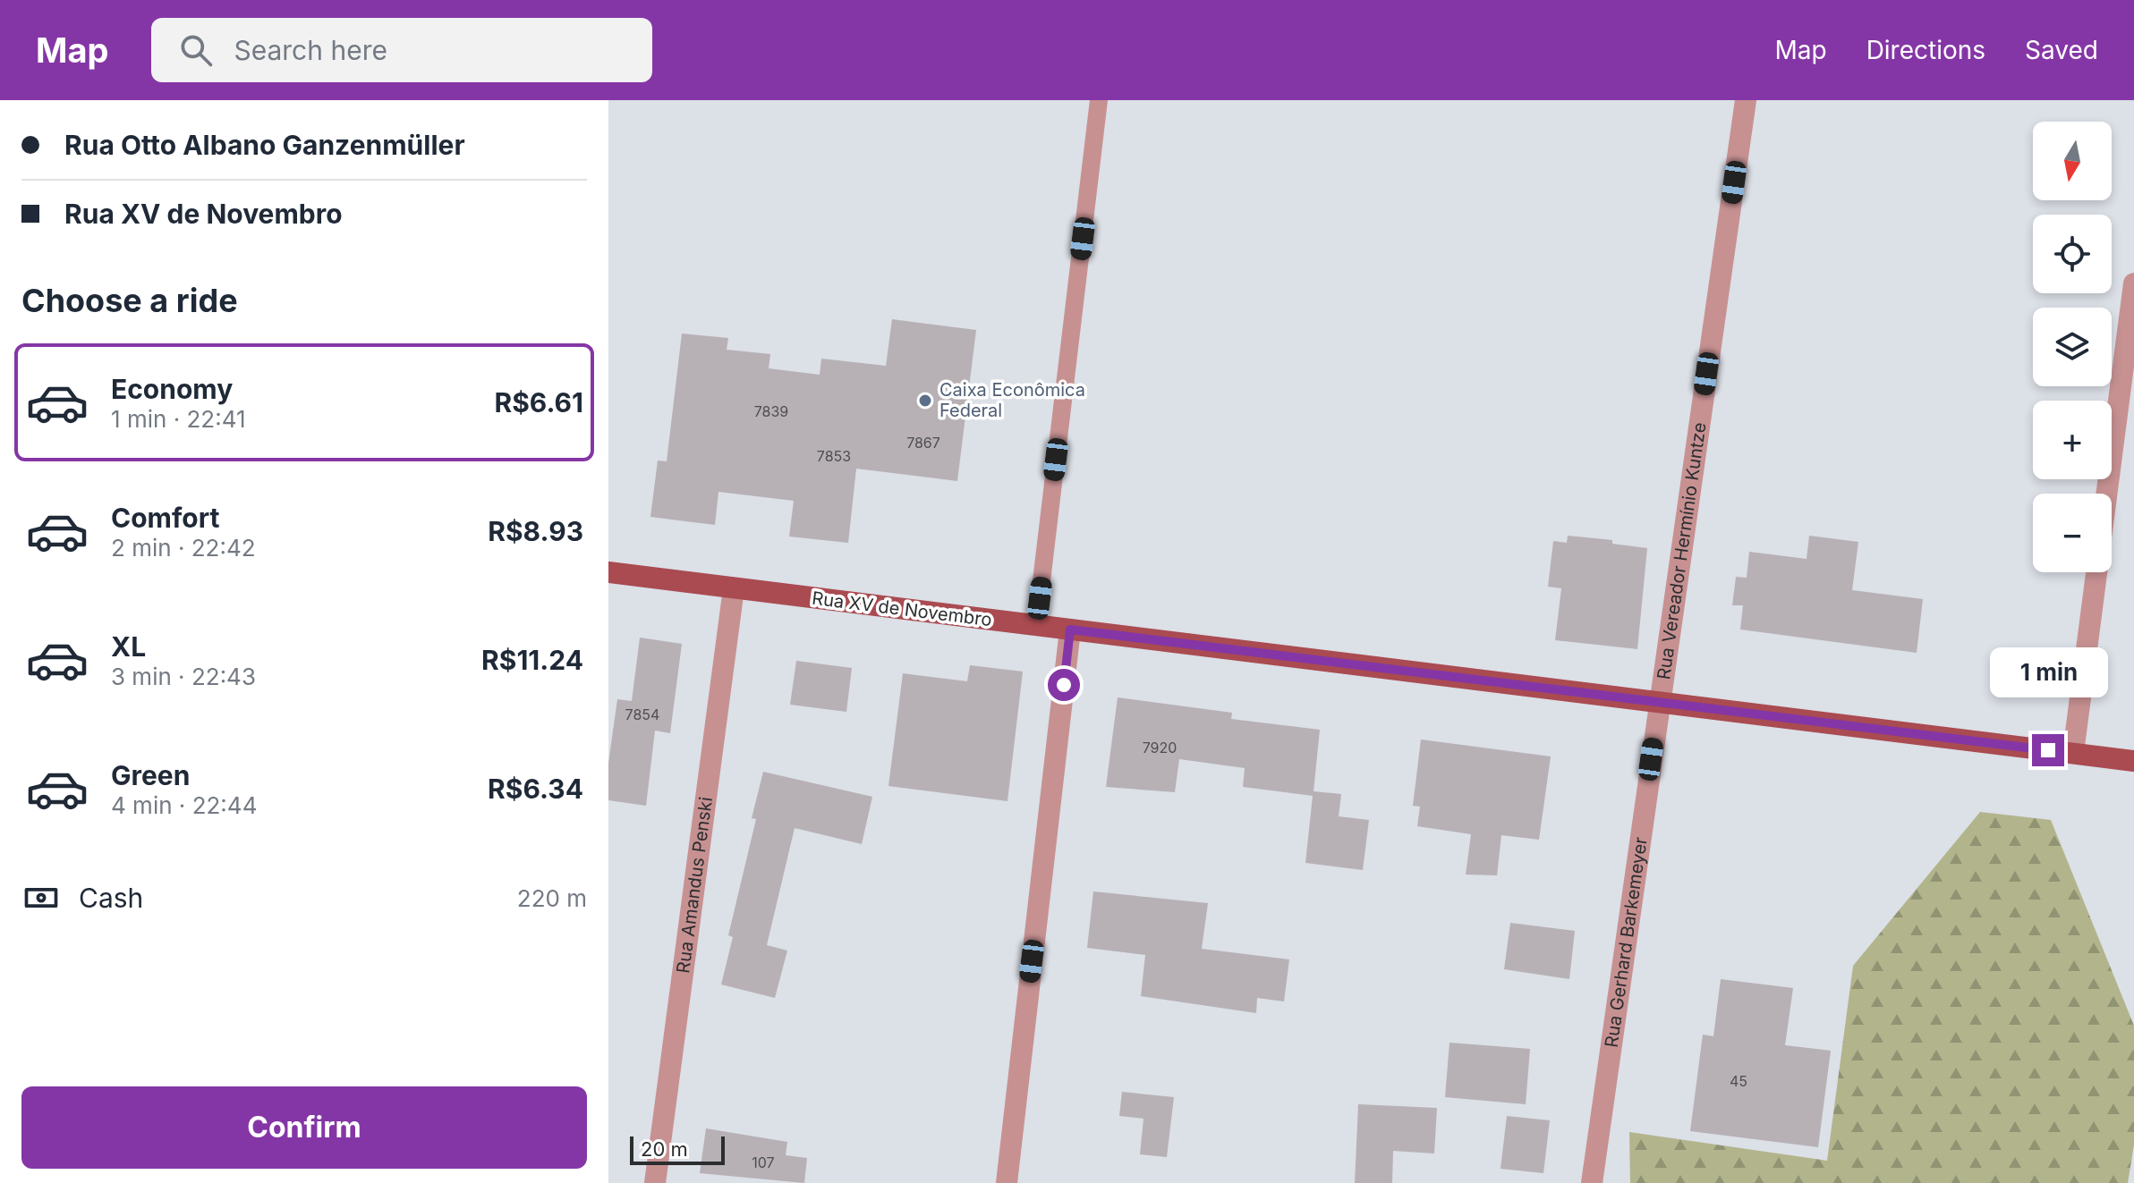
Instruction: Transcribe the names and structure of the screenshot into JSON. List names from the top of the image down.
{
  "streets": {
    "main road": ["Rua XV de Novembro"],
    "street": ["Rua Vereador Hermínio Kuntze", "Rua Amandus Penski", "Rua Gerhard Barkemeyer"]
  },
  "crossings": [
    ["Rua Vereador Hermínio Kuntze", "Rua XV de Novembro"],
    ["Rua Vereador Hermínio Kuntze", "Rua Gerhard Barkemeyer"],
    ["Rua XV de Novembro", "Rua Amandus Penski"],
    ["Rua XV de Novembro", "Rua Gerhard Barkemeyer"]
  ],
  "places": ["Caixa Econômica Federal"],
  "house_numbers": [
    "7839",
    "7867",
    "7853",
    "7854",
    "7920",
    "45",
    "107"
  ],
  "scale_bar": "20 m",
  "north": "bottom",
  "page": {
    "header": "Map",
    "search": "Search here",
    "nav": ["Map", "Directions", "Saved"],
    "banner": ["Rua Otto Albano Ganzenmüller", "Rua XV de Novembro"],
    "map_buttons": ["+", "−"],
    "heading": "Choose a ride",
    "list": [
      {
        "name": "Economy",
        "note": "1 min · 22:41",
        "value": "R$6.61"
      },
      {
        "name": "Comfort",
        "note": "2 min · 22:42",
        "value": "R$8.93"
      },
      {
        "name": "XL",
        "note": "3 min · 22:43",
        "value": "R$11.24"
      },
      {
        "name": "Green",
        "note": "4 min · 22:44",
        "value": "R$6.34"
      }
    ],
    "bubble": "1 min",
    "pay": ["Cash", "220 m"],
    "buttons": "Confirm",
    "scale": "20 m"
  }
}
